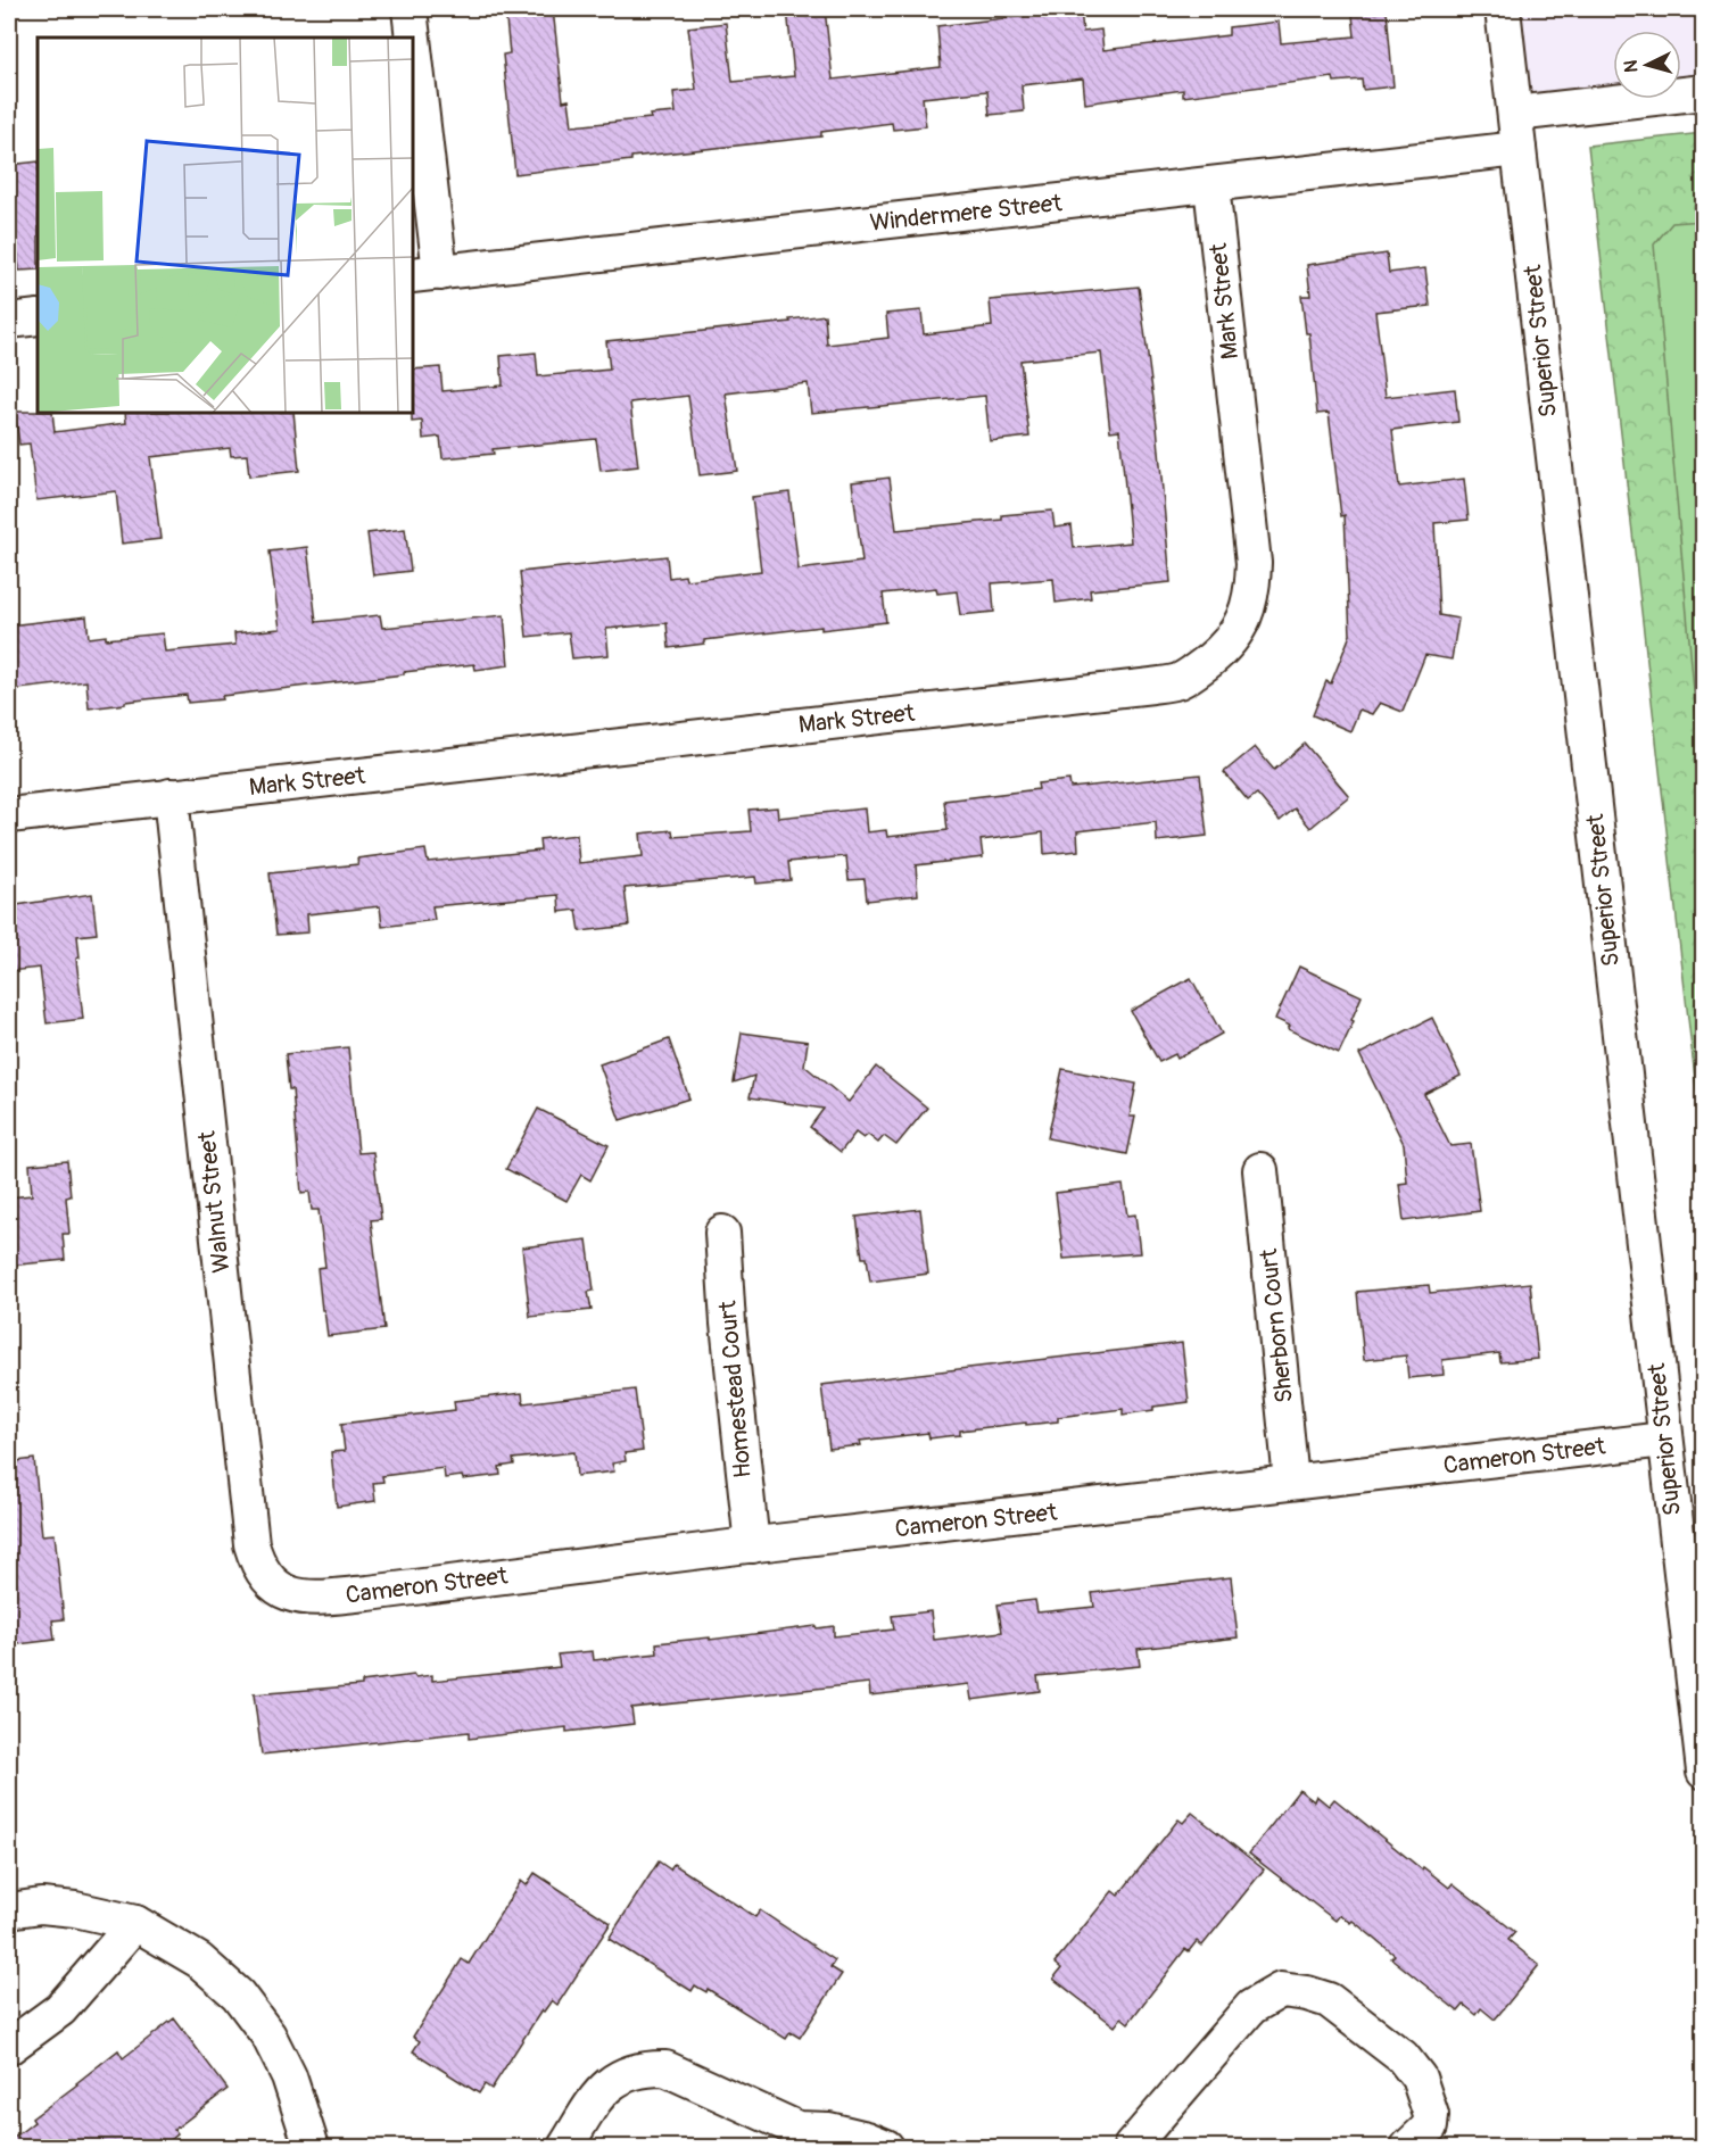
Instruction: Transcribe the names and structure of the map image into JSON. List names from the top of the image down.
{
  "streets": {
    "street": [
      "Windermere Street",
      "Mark Street",
      "Superior Street",
      "Walnut Street",
      "Sherborn Court",
      "Homestead Court",
      "Cameron Street"
    ]
  },
  "crossings": [
    ["Windermere Street", "Mark Street"],
    ["Windermere Street", "Superior Street"],
    ["Mark Street", "Walnut Street"],
    ["Superior Street", "Cameron Street"],
    ["Walnut Street", "Cameron Street"],
    ["Sherborn Court", "Cameron Street"],
    ["Homestead Court", "Cameron Street"]
  ],
  "north": "left"
}
